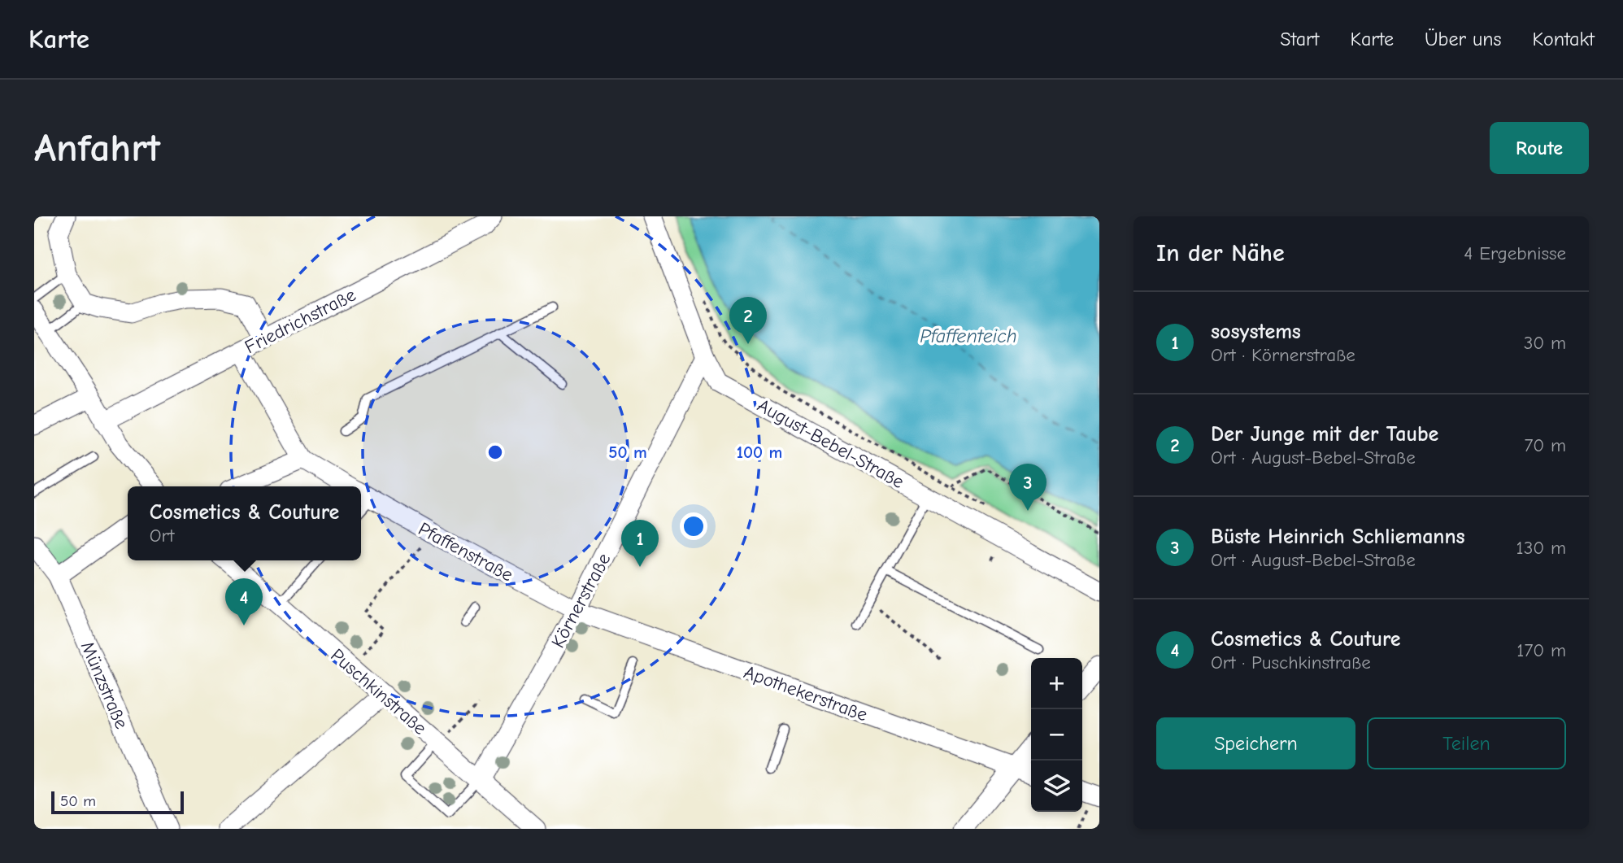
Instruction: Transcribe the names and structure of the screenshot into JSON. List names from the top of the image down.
{
  "streets": {
    "street": [
      "Friedrichstraße",
      "August-Bebel-Straße",
      "Pfaffenstraße",
      "Körnerstraße",
      "Münzstraße",
      "Puschkinstraße",
      "Apothekerstraße"
    ]
  },
  "crossings": [
    ["August-Bebel-Straße", "Körnerstraße"],
    ["Pfaffenstraße", "Körnerstraße"],
    ["Pfaffenstraße", "Apothekerstraße"],
    ["Körnerstraße", "Puschkinstraße"],
    ["Körnerstraße", "Apothekerstraße"]
  ],
  "water": ["Pfaffenteich"],
  "scale_bar": "50 m",
  "page": {
    "header": "Karte",
    "nav": [
      "Start",
      "Karte",
      "Über uns",
      "Kontakt"
    ],
    "buttons": [
      "Route",
      ["Speichern", "Teilen"]
    ],
    "title": "Anfahrt",
    "heading": ["In der Nähe", "4 Ergebnisse"],
    "list": [
      {
        "mark": "1",
        "name": "sosystems",
        "note": "Ort · Körnerstraße",
        "value": "30 m"
      },
      {
        "mark": "2",
        "name": "Der Junge mit der Taube",
        "note": "Ort · August-Bebel-Straße",
        "value": "70 m"
      },
      {
        "mark": "3",
        "name": "Büste Heinrich Schliemanns",
        "note": "Ort · August-Bebel-Straße",
        "value": "130 m"
      },
      {
        "mark": "4",
        "name": "Cosmetics & Couture",
        "note": "Ort · Puschkinstraße",
        "value": "170 m"
      }
    ],
    "pins": [
      "2",
      "3",
      "1",
      "4"
    ],
    "popup": ["Cosmetics & Couture", "Ort"],
    "map_buttons": ["+", "−"],
    "scale": "50 m"
  },
  "rings": ["50 m", "100 m"]
}
